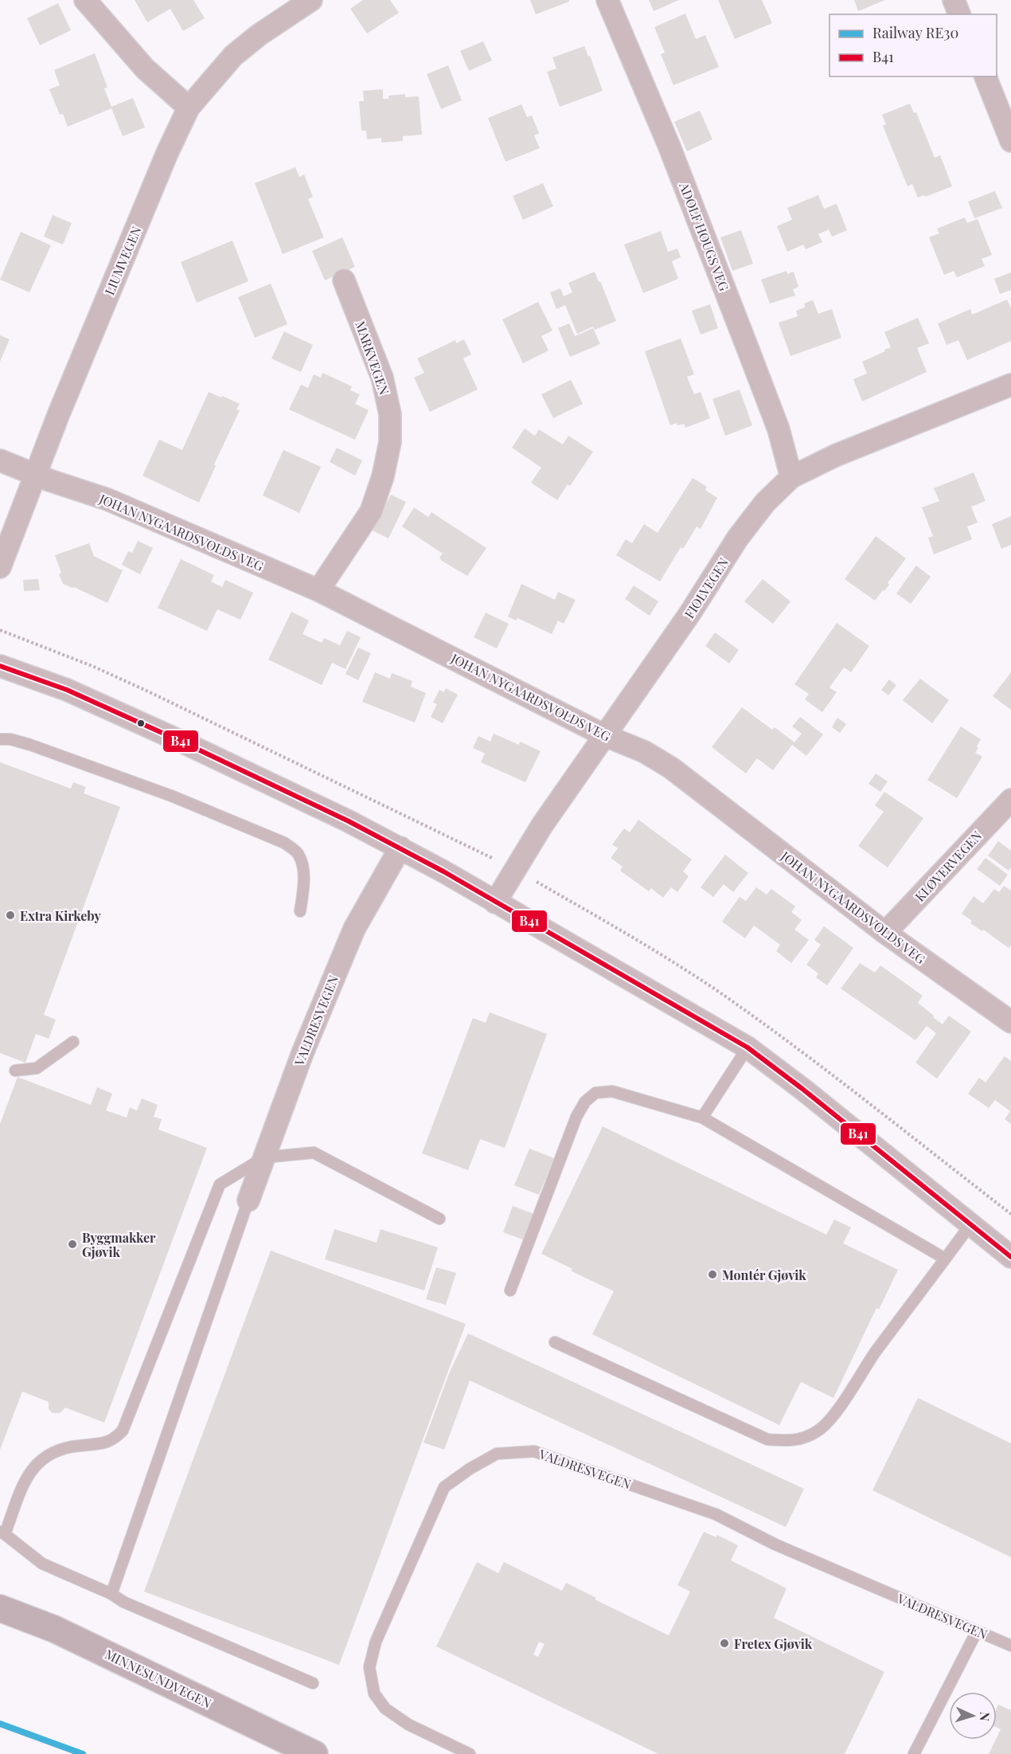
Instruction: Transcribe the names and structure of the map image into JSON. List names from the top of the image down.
{
  "streets": {
    "main road": ["MINNESUNDVEGEN"],
    "street": [
      "ADOLF HOUGS VEG",
      "LIUMVEGEN",
      "MARKVEGEN",
      "JOHAN NYGAARDSVOLDS VEG",
      "FIOLVEGEN",
      "KLØVERVEGEN",
      "VALDRESVEGEN"
    ]
  },
  "crossings": [
    ["ADOLF HOUGS VEG", "FIOLVEGEN"],
    ["LIUMVEGEN", "JOHAN NYGAARDSVOLDS VEG"],
    ["MARKVEGEN", "JOHAN NYGAARDSVOLDS VEG"],
    ["JOHAN NYGAARDSVOLDS VEG", "FIOLVEGEN"],
    ["JOHAN NYGAARDSVOLDS VEG", "KLØVERVEGEN"]
  ],
  "places": [
    "Extra Kirkeby",
    "Byggmakker Gjøvik",
    "Montér Gjøvik",
    "Fretex Gjøvik"
  ],
  "lines": ["transit line B41", "rail line RE30"],
  "legend": ["Railway RE30", "B41"],
  "north": "right"
}
